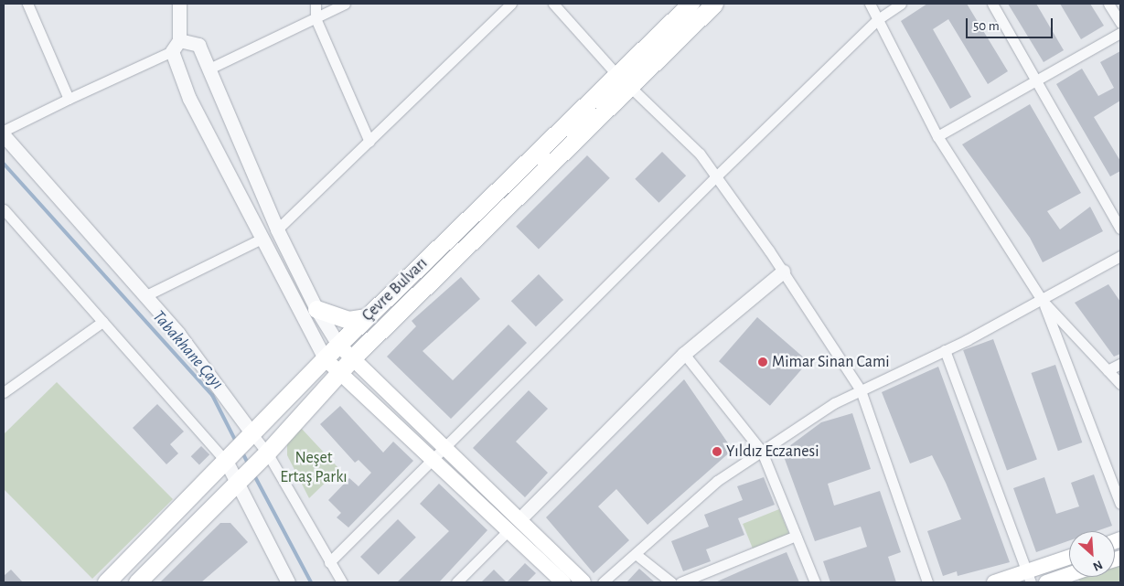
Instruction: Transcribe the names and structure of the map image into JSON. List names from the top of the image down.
{
  "streets": {
    "main road": ["Çevre Bulvarı"]
  },
  "water": ["Tabakhane Çayı"],
  "parks": ["Neşet Ertaş Parkı"],
  "places": ["Mimar Sinan Cami", "Yıldız Eczanesi"],
  "scale_bar": "50 m",
  "north": "bottom right"
}
